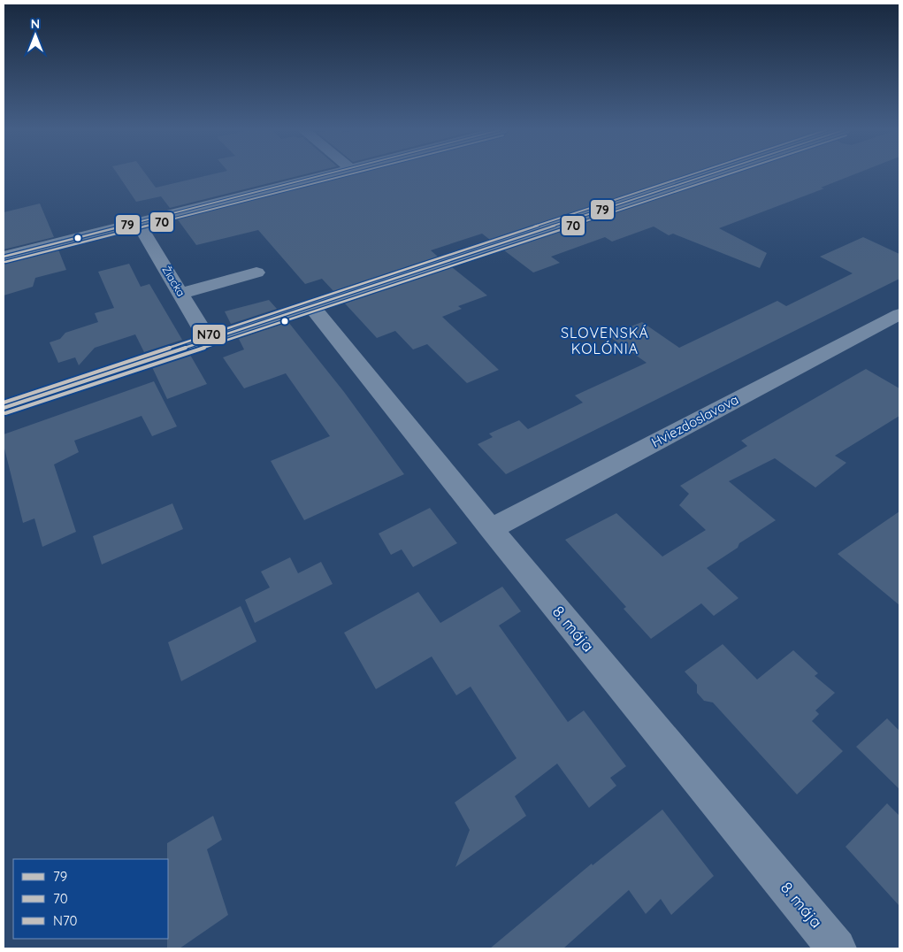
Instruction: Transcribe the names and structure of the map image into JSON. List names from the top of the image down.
{
  "streets": {
    "street": ["Žiacka", "Hviezdoslavova", "8. mája"]
  },
  "crossings": [
    ["Hviezdoslavova", "8. mája"]
  ],
  "districts": ["SLOVENSKÁ KOLÓNIA"],
  "lines": ["transit line 79", "transit line 70", "transit line N70"],
  "legend": ["79", "70", "N70"],
  "north": "top"
}
